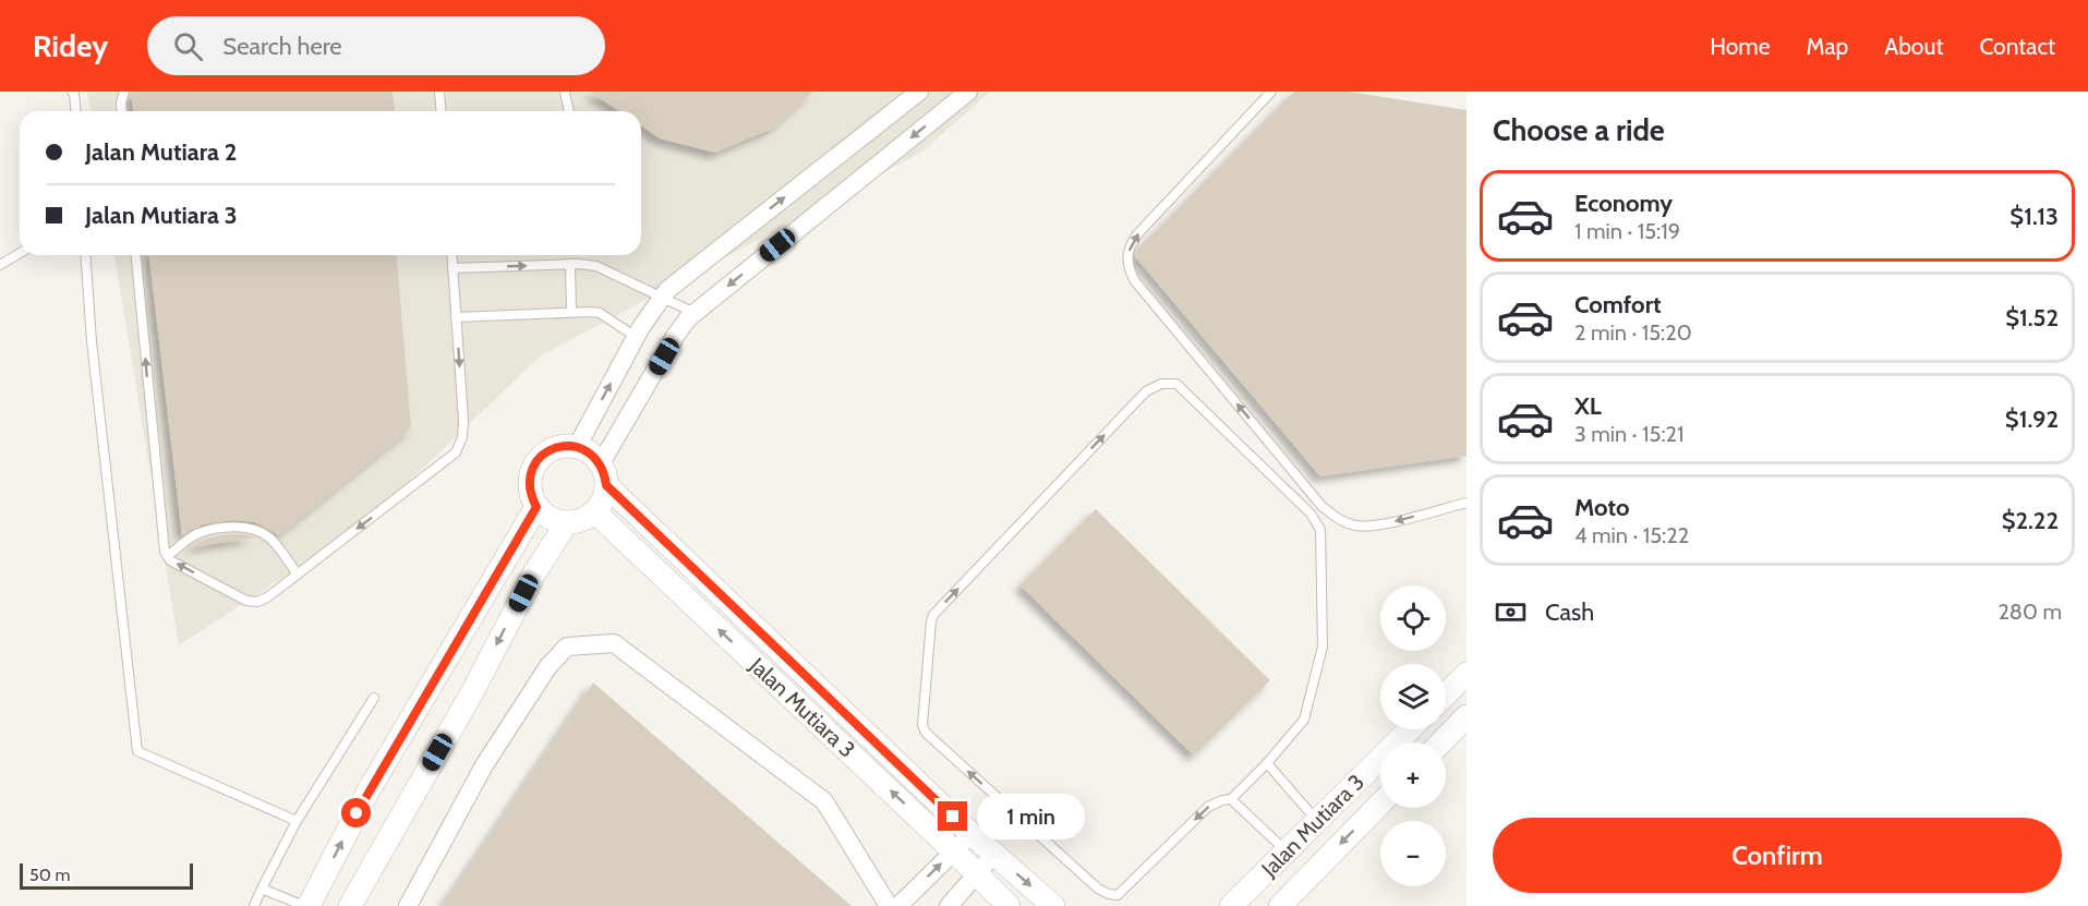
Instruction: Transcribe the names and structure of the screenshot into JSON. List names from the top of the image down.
{
  "streets": {
    "street": ["Jalan Mutiara 3"]
  },
  "scale_bar": "50 m",
  "page": {
    "header": "Ridey",
    "search": "Search here",
    "nav": [
      "Home",
      "Map",
      "About",
      "Contact"
    ],
    "heading": "Choose a ride",
    "banner": ["Jalan Mutiara 2", "Jalan Mutiara 3"],
    "list": [
      {
        "name": "Economy",
        "note": "1 min · 15:19",
        "value": "$1.13"
      },
      {
        "name": "Comfort",
        "note": "2 min · 15:20",
        "value": "$1.52"
      },
      {
        "name": "XL",
        "note": "3 min · 15:21",
        "value": "$1.92"
      },
      {
        "name": "Moto",
        "note": "4 min · 15:22",
        "value": "$2.22"
      }
    ],
    "pay": ["Cash", "280 m"],
    "map_buttons": ["+", "−"],
    "bubble": "1 min",
    "buttons": "Confirm",
    "scale": "50 m"
  }
}
